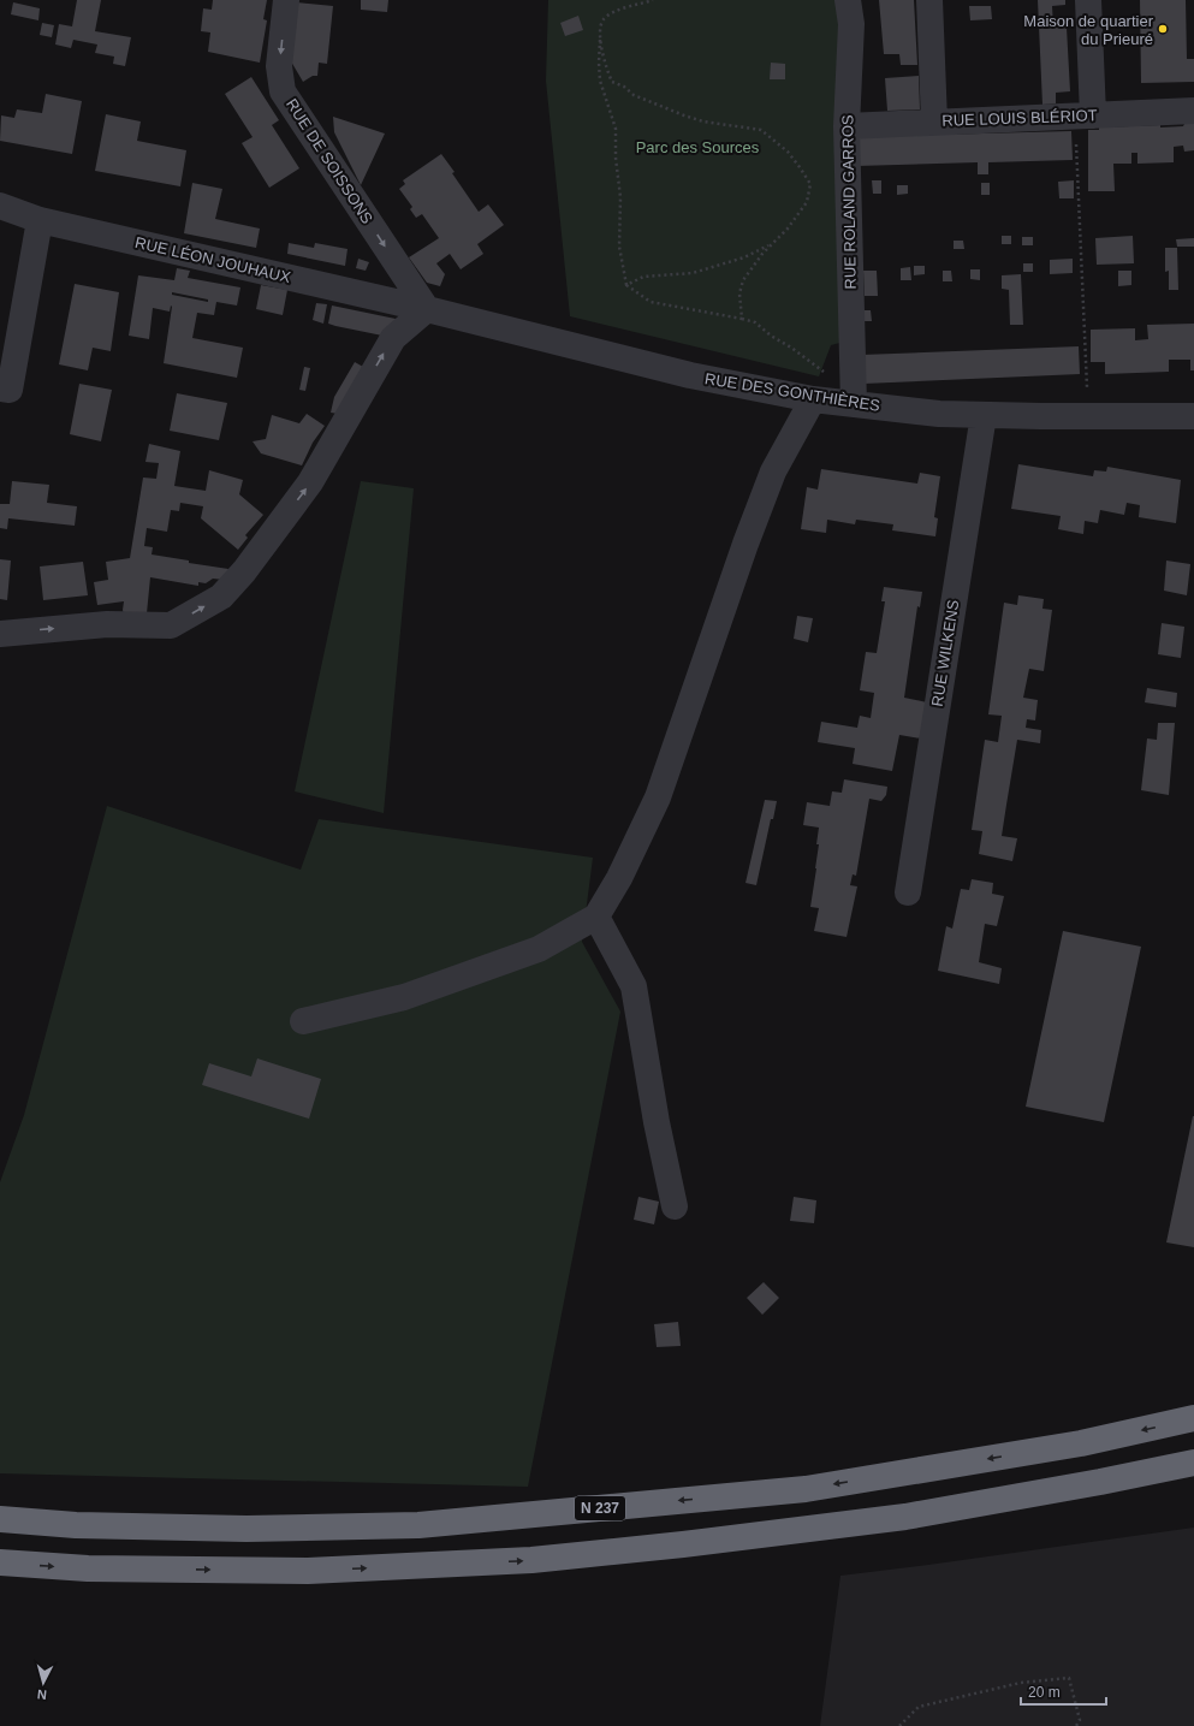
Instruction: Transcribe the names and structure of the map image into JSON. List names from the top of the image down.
{
  "streets": {
    "highway": ["N 237"],
    "street": [
      "RUE LOUIS BLÉRIOT",
      "RUE DE SOISSONS",
      "RUE ROLAND GARROS",
      "RUE LÉON JOUHAUX",
      "RUE DES GONTHIÈRES",
      "RUE WILKENS"
    ]
  },
  "crossings": [
    ["RUE LOUIS BLÉRIOT", "RUE ROLAND GARROS"],
    ["RUE DE SOISSONS", "RUE LÉON JOUHAUX"],
    ["RUE DE SOISSONS", "RUE DES GONTHIÈRES"],
    ["RUE ROLAND GARROS", "RUE DES GONTHIÈRES"],
    ["RUE LÉON JOUHAUX", "RUE DES GONTHIÈRES"],
    ["RUE DES GONTHIÈRES", "RUE WILKENS"]
  ],
  "one_way": ["RUE DE SOISSONS"],
  "parks": ["Parc des Sources"],
  "places": ["Maison de quartier du Prieuré"],
  "scale_bar": "20 m",
  "north": "bottom"
}
